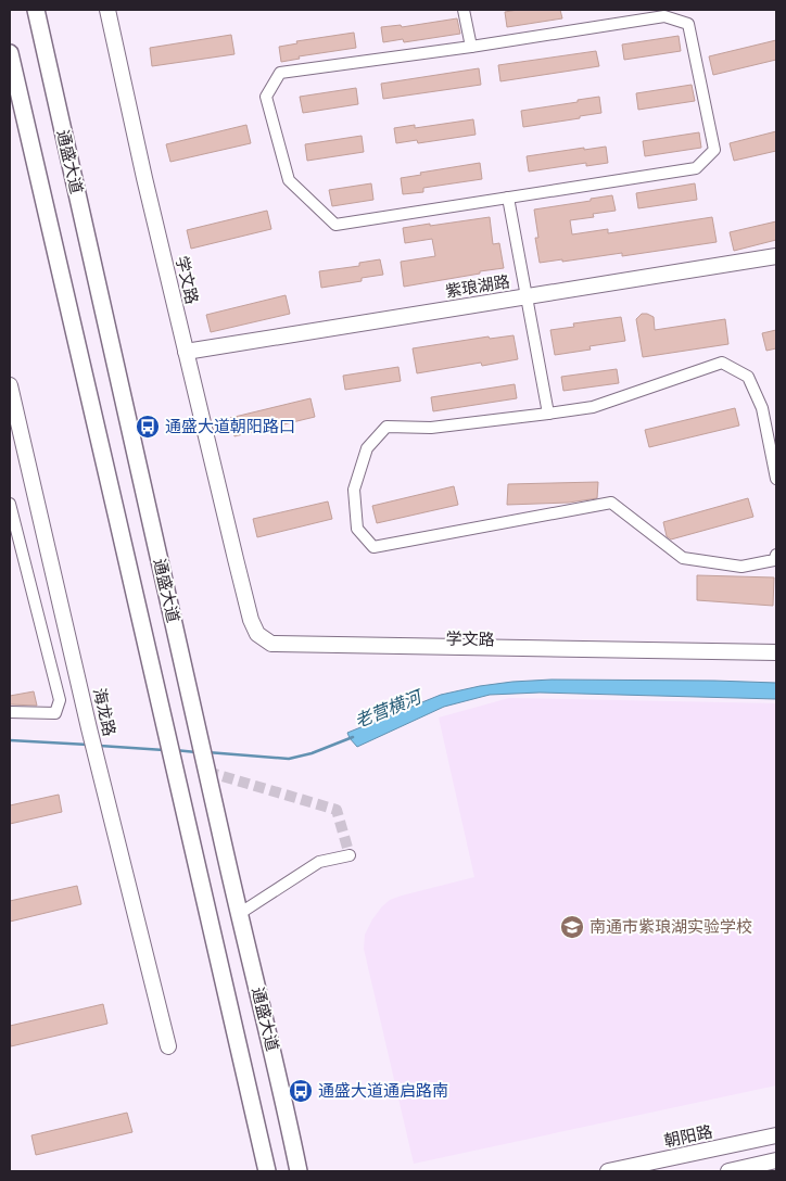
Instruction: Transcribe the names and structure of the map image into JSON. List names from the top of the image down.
{
  "streets": {
    "main road": ["通盛大道"],
    "street": [
      "学文路",
      "紫琅湖路",
      "海龙路",
      "朝阳路"
    ]
  },
  "crossings": [
    ["学文路", "紫琅湖路"]
  ],
  "water": ["老营横河"],
  "places": {
    "bus stop": ["通盛大道朝阳路口", "通盛大道通启路南"],
    "school or university": ["南通市紫琅湖实验学校"]
  }
}
